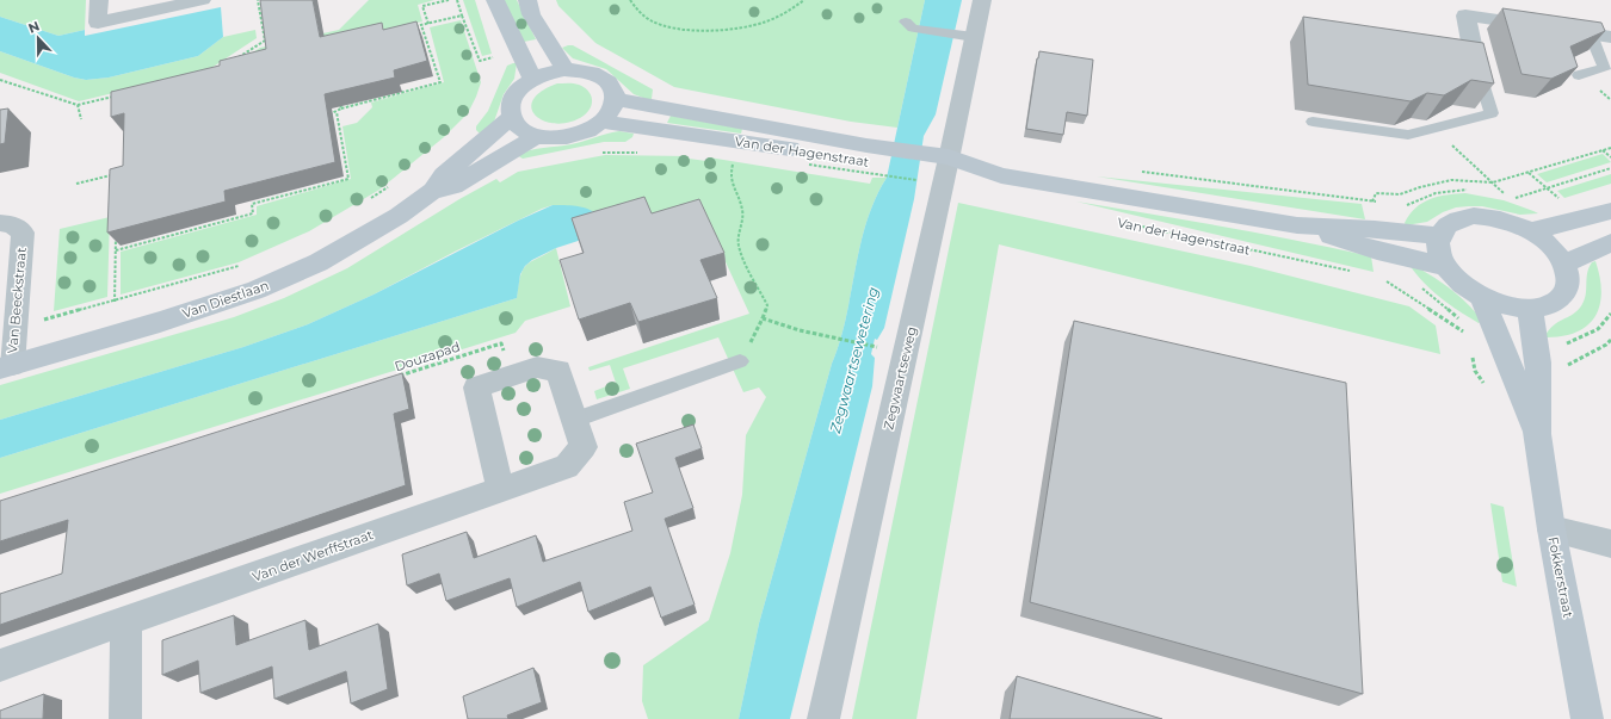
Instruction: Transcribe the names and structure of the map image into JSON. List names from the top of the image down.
{
  "streets": {
    "street": [
      "Van der Hagenstraat",
      "Van Diestlaan",
      "Van Beeckstraat",
      "Zegwaartseweg",
      "Van der Werffstraat",
      "Fokkerstraat"
    ],
    "path": ["Douzapad"]
  },
  "crossings": [
    ["Van der Hagenstraat", "Van Diestlaan"],
    ["Van der Hagenstraat", "Zegwaartseweg"],
    ["Van der Hagenstraat", "Fokkerstraat"],
    ["Van Diestlaan", "Van Beeckstraat"],
    ["Douzapad", "Van der Werffstraat"]
  ],
  "water": ["Zegwaartsewetering"],
  "north": "top"
}
